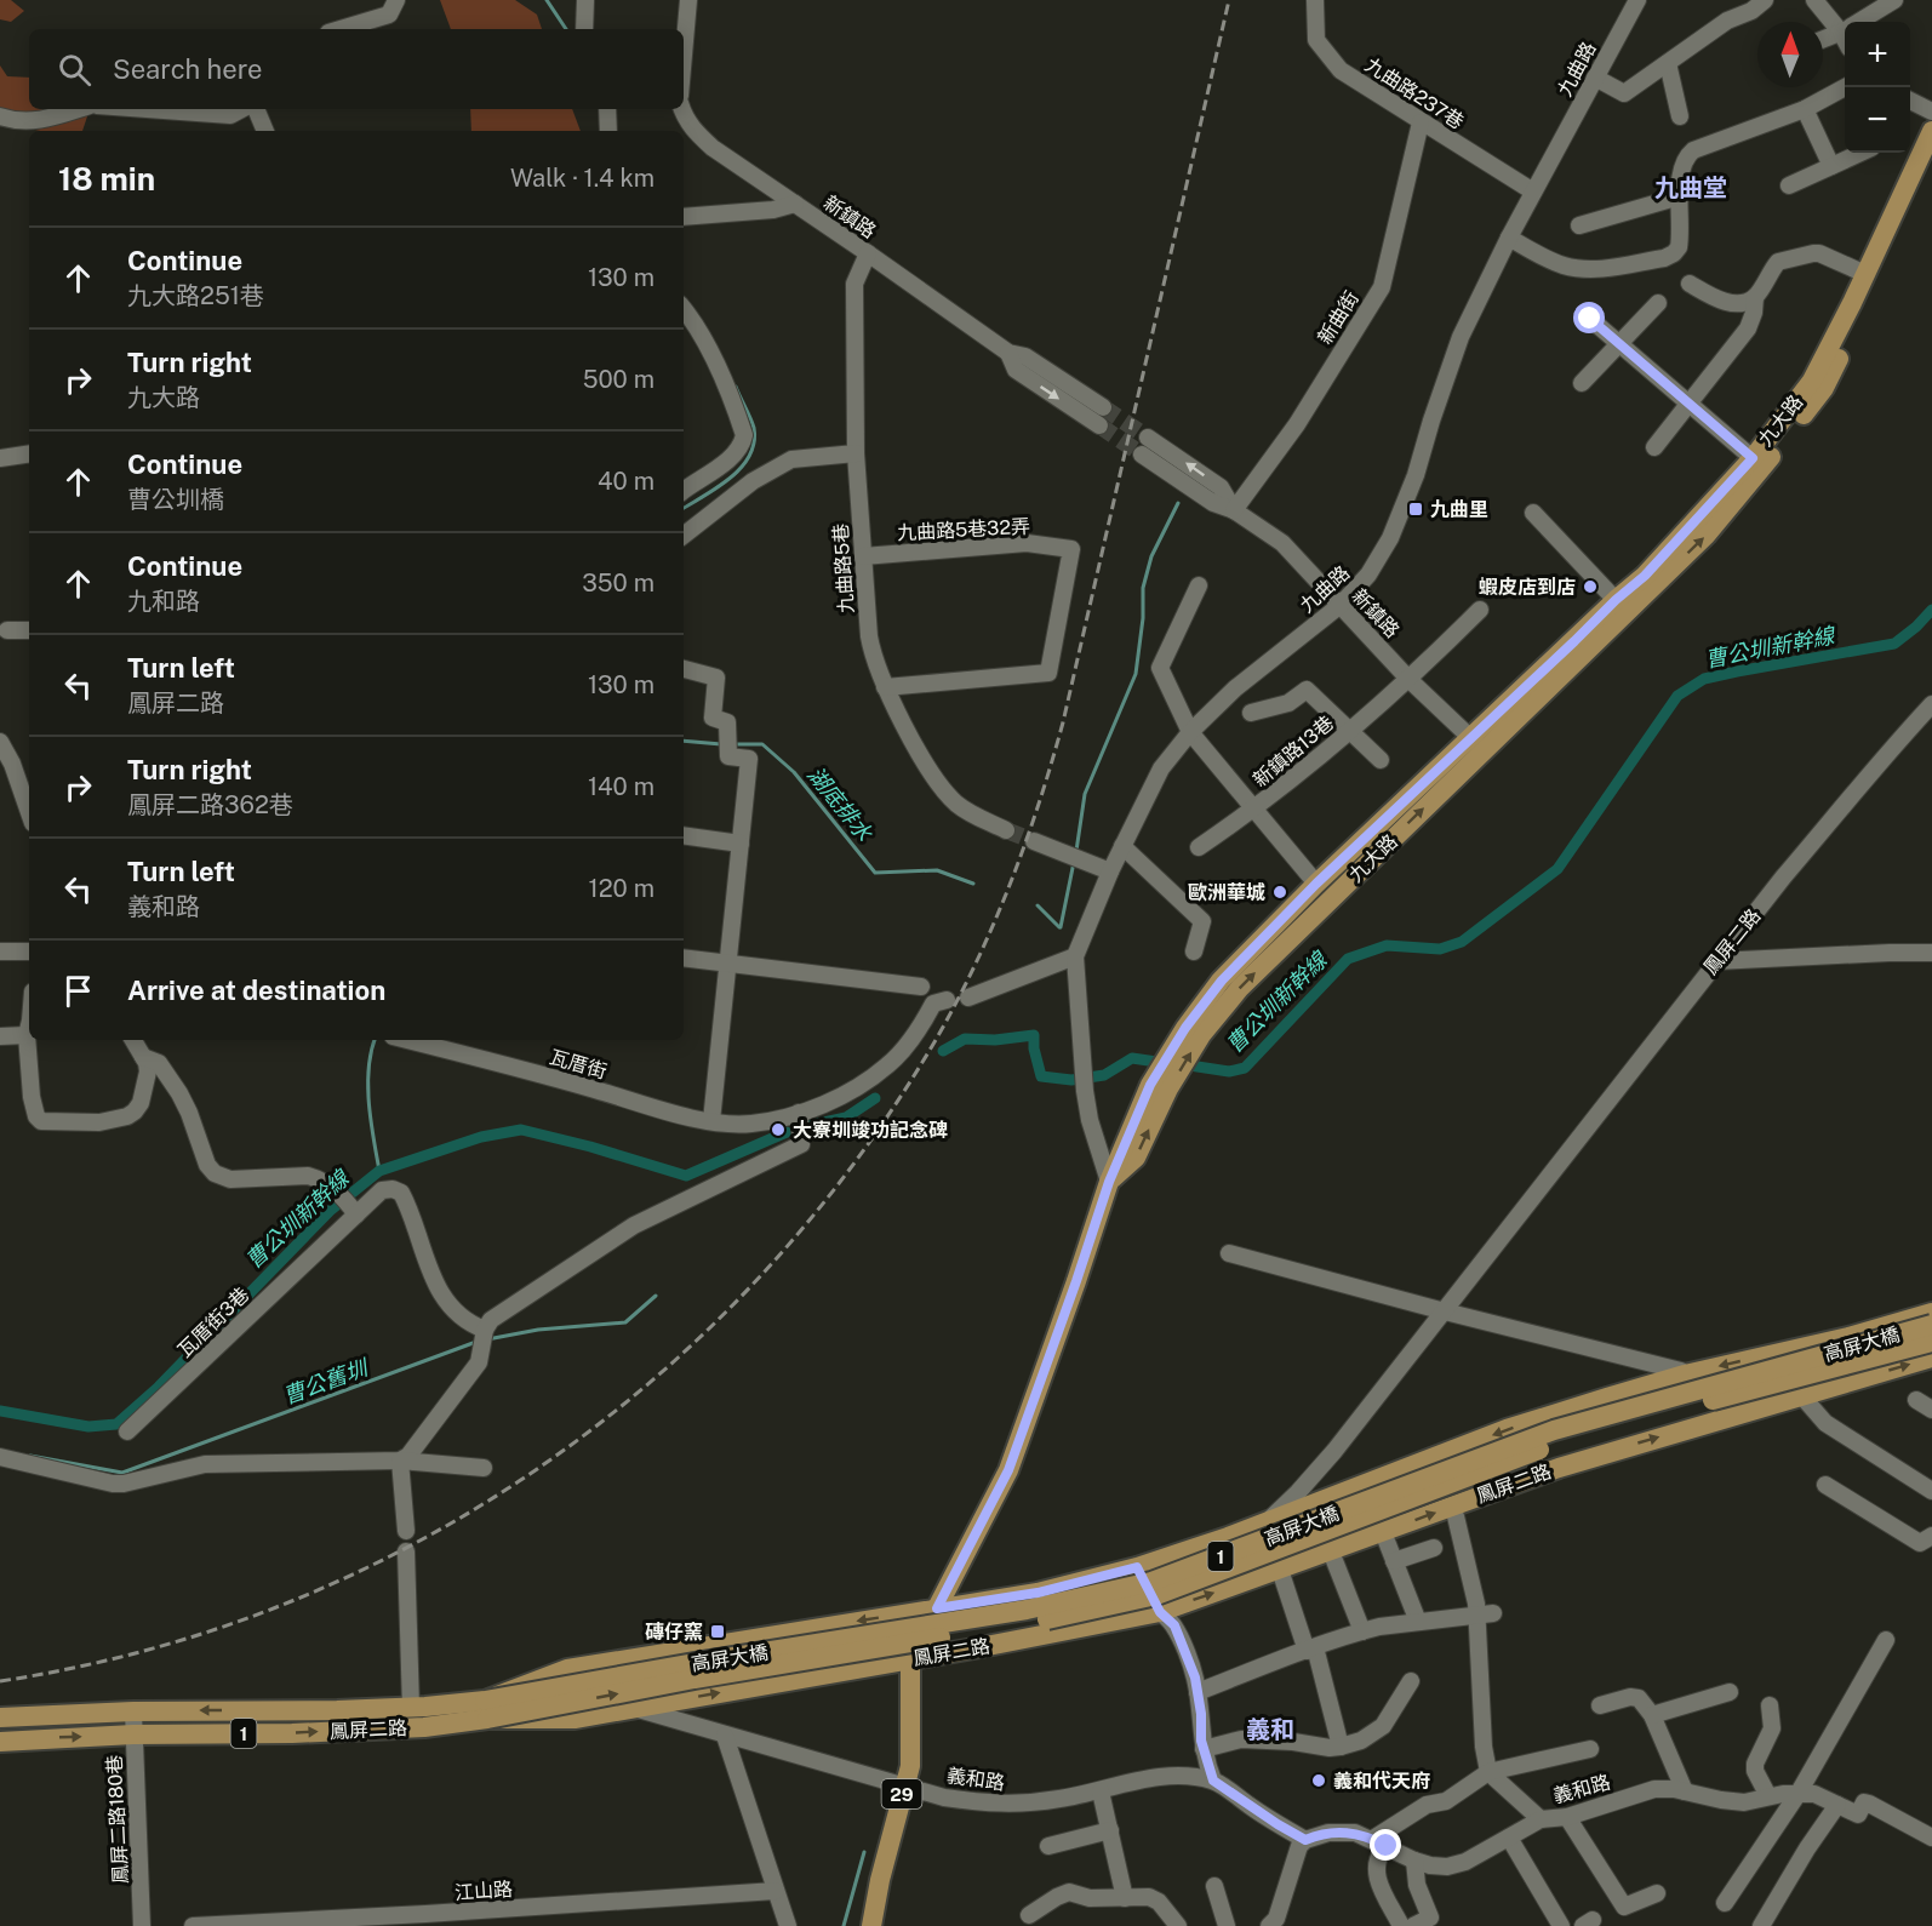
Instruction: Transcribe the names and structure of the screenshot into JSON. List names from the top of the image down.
{
  "streets": {
    "main road": [
      "九大路",
      "鳳屏二路",
      "高屏大橋",
      "1",
      "29"
    ],
    "street": [
      "九曲路",
      "九曲路237巷",
      "新鎮路",
      "新曲街",
      "九曲路5巷32弄",
      "九曲路5巷",
      "新鎮路13巷",
      "瓦厝街",
      "瓦厝街3巷",
      "義和路",
      "鳳屏二路180巷",
      "江山路"
    ]
  },
  "crossings": [
    ["九曲路", "九曲路237巷"],
    ["九曲路", "新鎮路"],
    ["九曲路", "29"],
    ["九曲路237巷", "新曲街"],
    ["新鎮路", "新曲街"],
    ["新鎮路", "九大路"],
    ["新鎮路", "九曲路5巷"],
    ["新鎮路", "新鎮路13巷"],
    ["九大路", "29"],
    ["九曲路5巷32弄", "九曲路5巷"],
    ["鳳屏二路", "高屏大橋"],
    ["鳳屏二路", "義和路"],
    ["鳳屏二路", "29"],
    ["鳳屏二路", "鳳屏二路180巷"],
    ["義和路", "29"]
  ],
  "districts": ["九曲堂", "義和"],
  "water": ["曹公圳新幹線", "湖底排水", "曹公舊圳"],
  "places": {
    "transit": ["九曲里", "磚仔窯"],
    "other": [
      "蝦皮店到店",
      "歐洲華城",
      "大寮圳竣功記念碑",
      "義和代天府"
    ]
  },
  "north": "top",
  "page": {
    "map_buttons": ["+", "−"],
    "search": "Search here",
    "heading": ["18 min", "Walk · 1.4 km"],
    "list": [
      ["Continue", "九大路251巷", "130 m"],
      ["Turn right", "九大路", "500 m"],
      ["Continue", "曹公圳橋", "40 m"],
      ["Continue", "九和路", "350 m"],
      ["Turn left", "鳳屏二路", "130 m"],
      ["Turn right", "鳳屏二路362巷", "140 m"],
      ["Turn left", "義和路", "120 m"],
      "Arrive at destination"
    ]
  }
}
